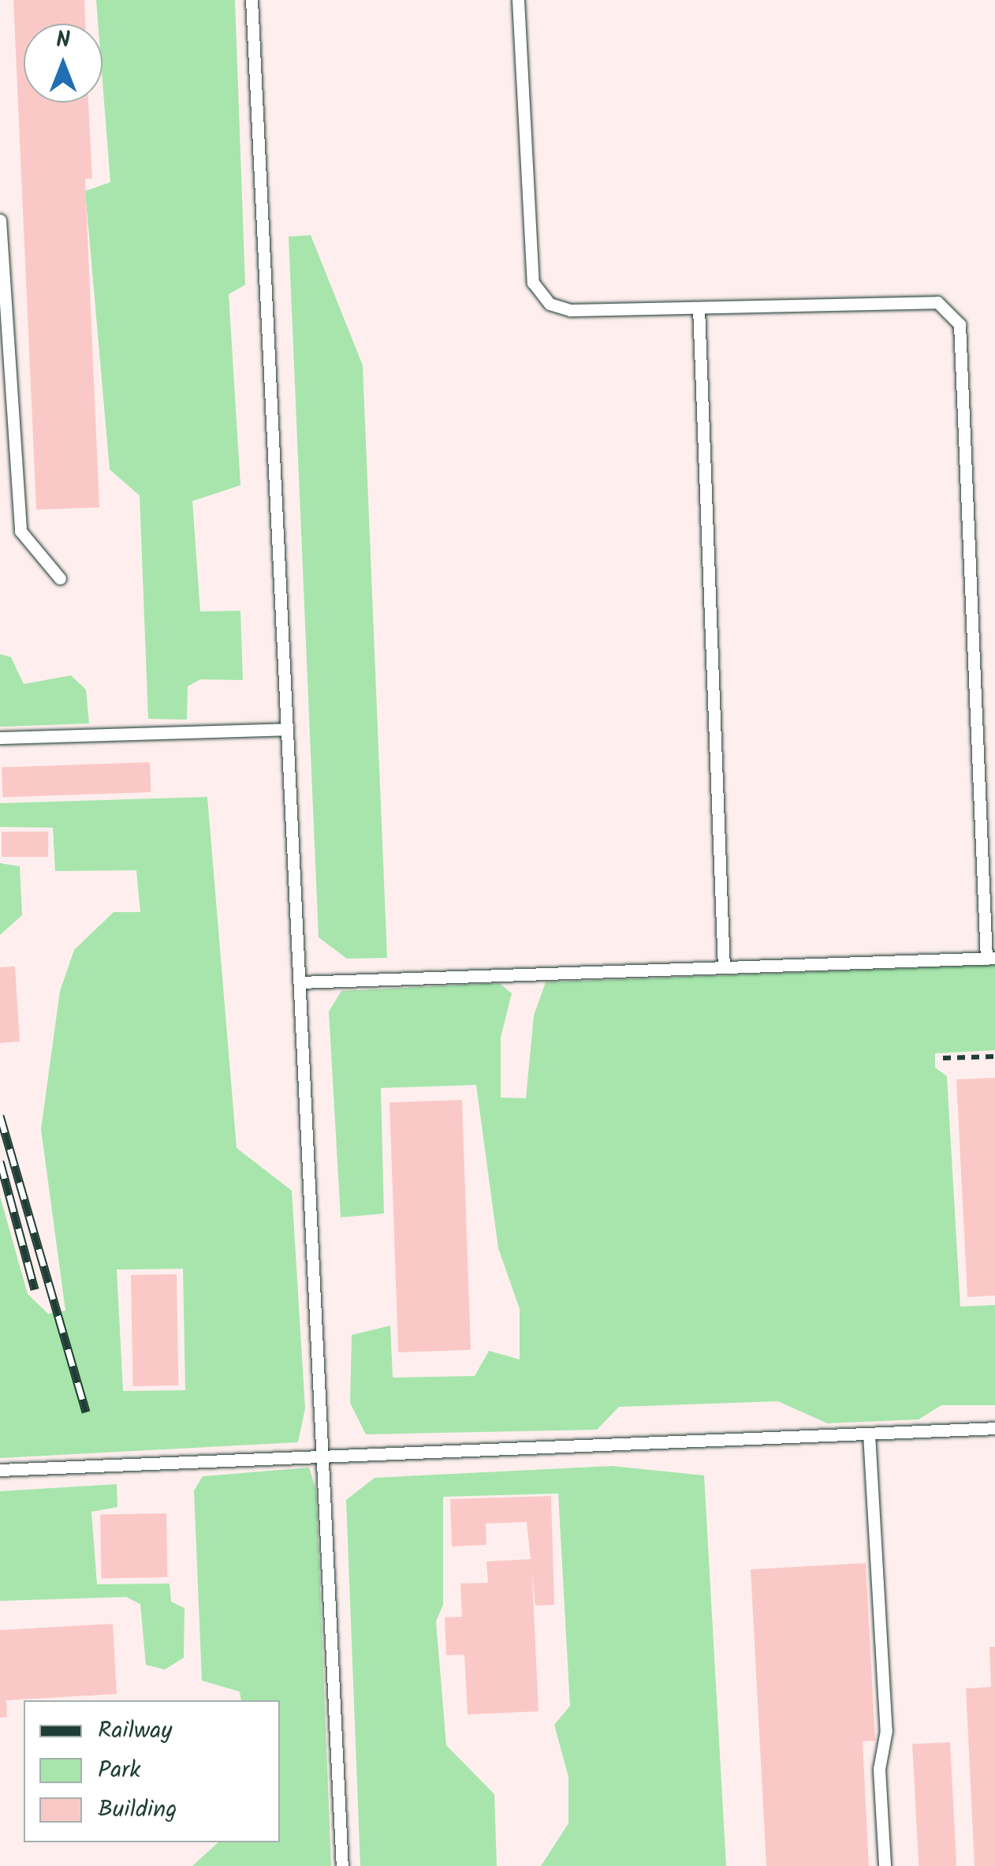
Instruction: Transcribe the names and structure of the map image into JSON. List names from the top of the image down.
{
  "legend": ["Railway", "Park", "Building"],
  "north": "top"
}
